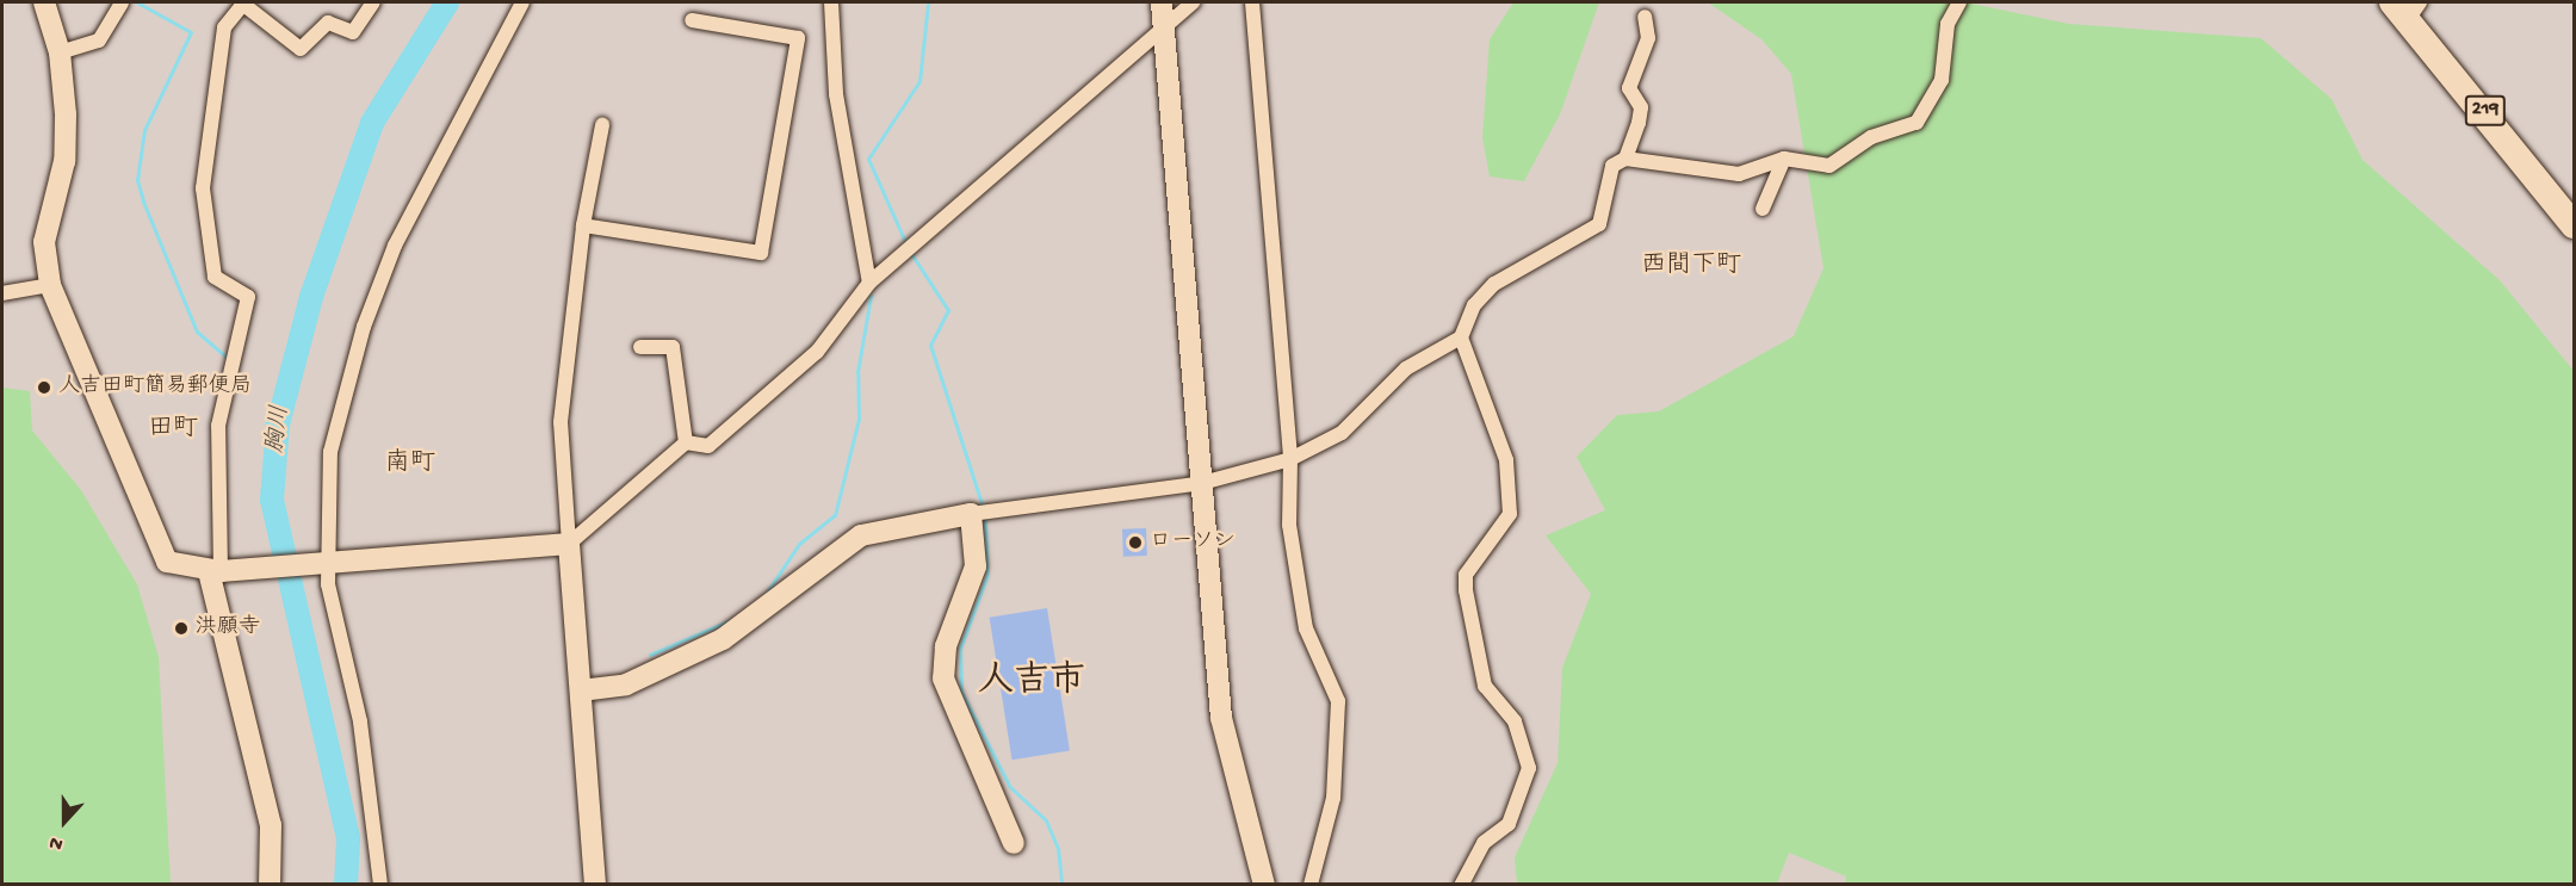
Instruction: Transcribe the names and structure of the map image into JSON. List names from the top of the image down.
{
  "streets": {
    "highway": ["219"]
  },
  "districts": [
    "西間下町",
    "田町",
    "南町",
    "人吉市"
  ],
  "water": ["胸川"],
  "places": ["人吉田町簡易郵便局", "ローソン", "洪願寺"],
  "north": "bottom"
}
